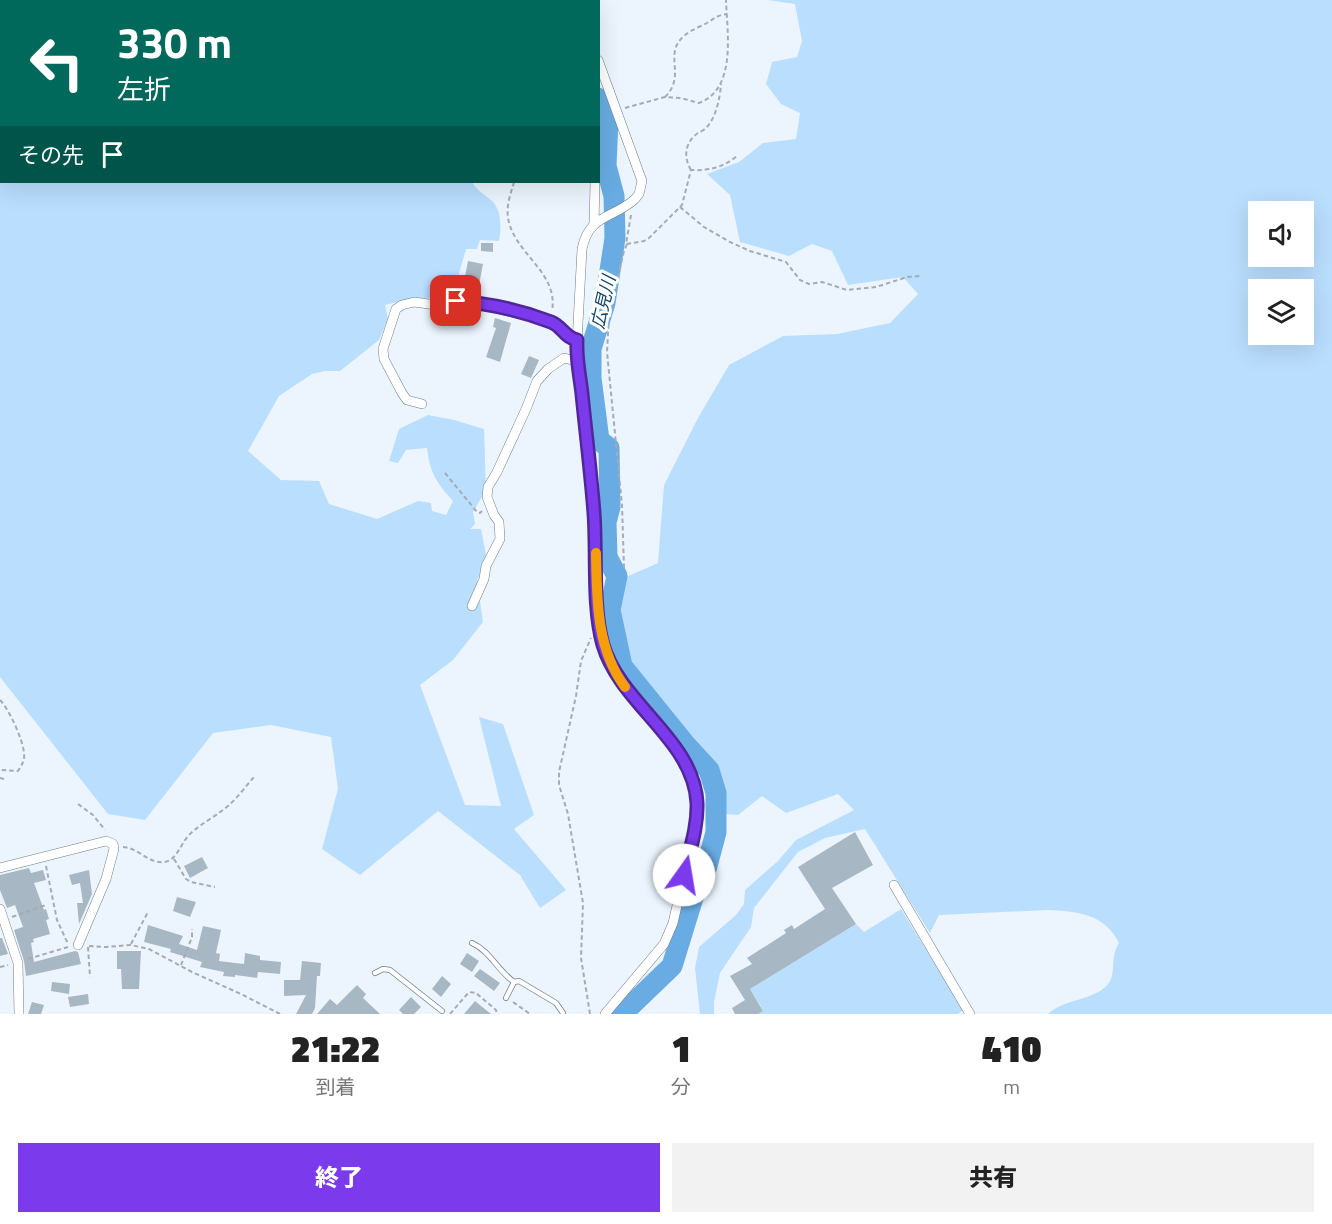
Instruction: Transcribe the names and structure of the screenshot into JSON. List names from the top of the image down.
{
  "water": ["広見川"],
  "page": {
    "turn": ["330 m", "左折"],
    "then": "その先",
    "eta": [
      "21:22",
      "到着",
      "1",
      "分",
      "410",
      "m"
    ],
    "buttons": ["終了", "共有"]
  }
}
